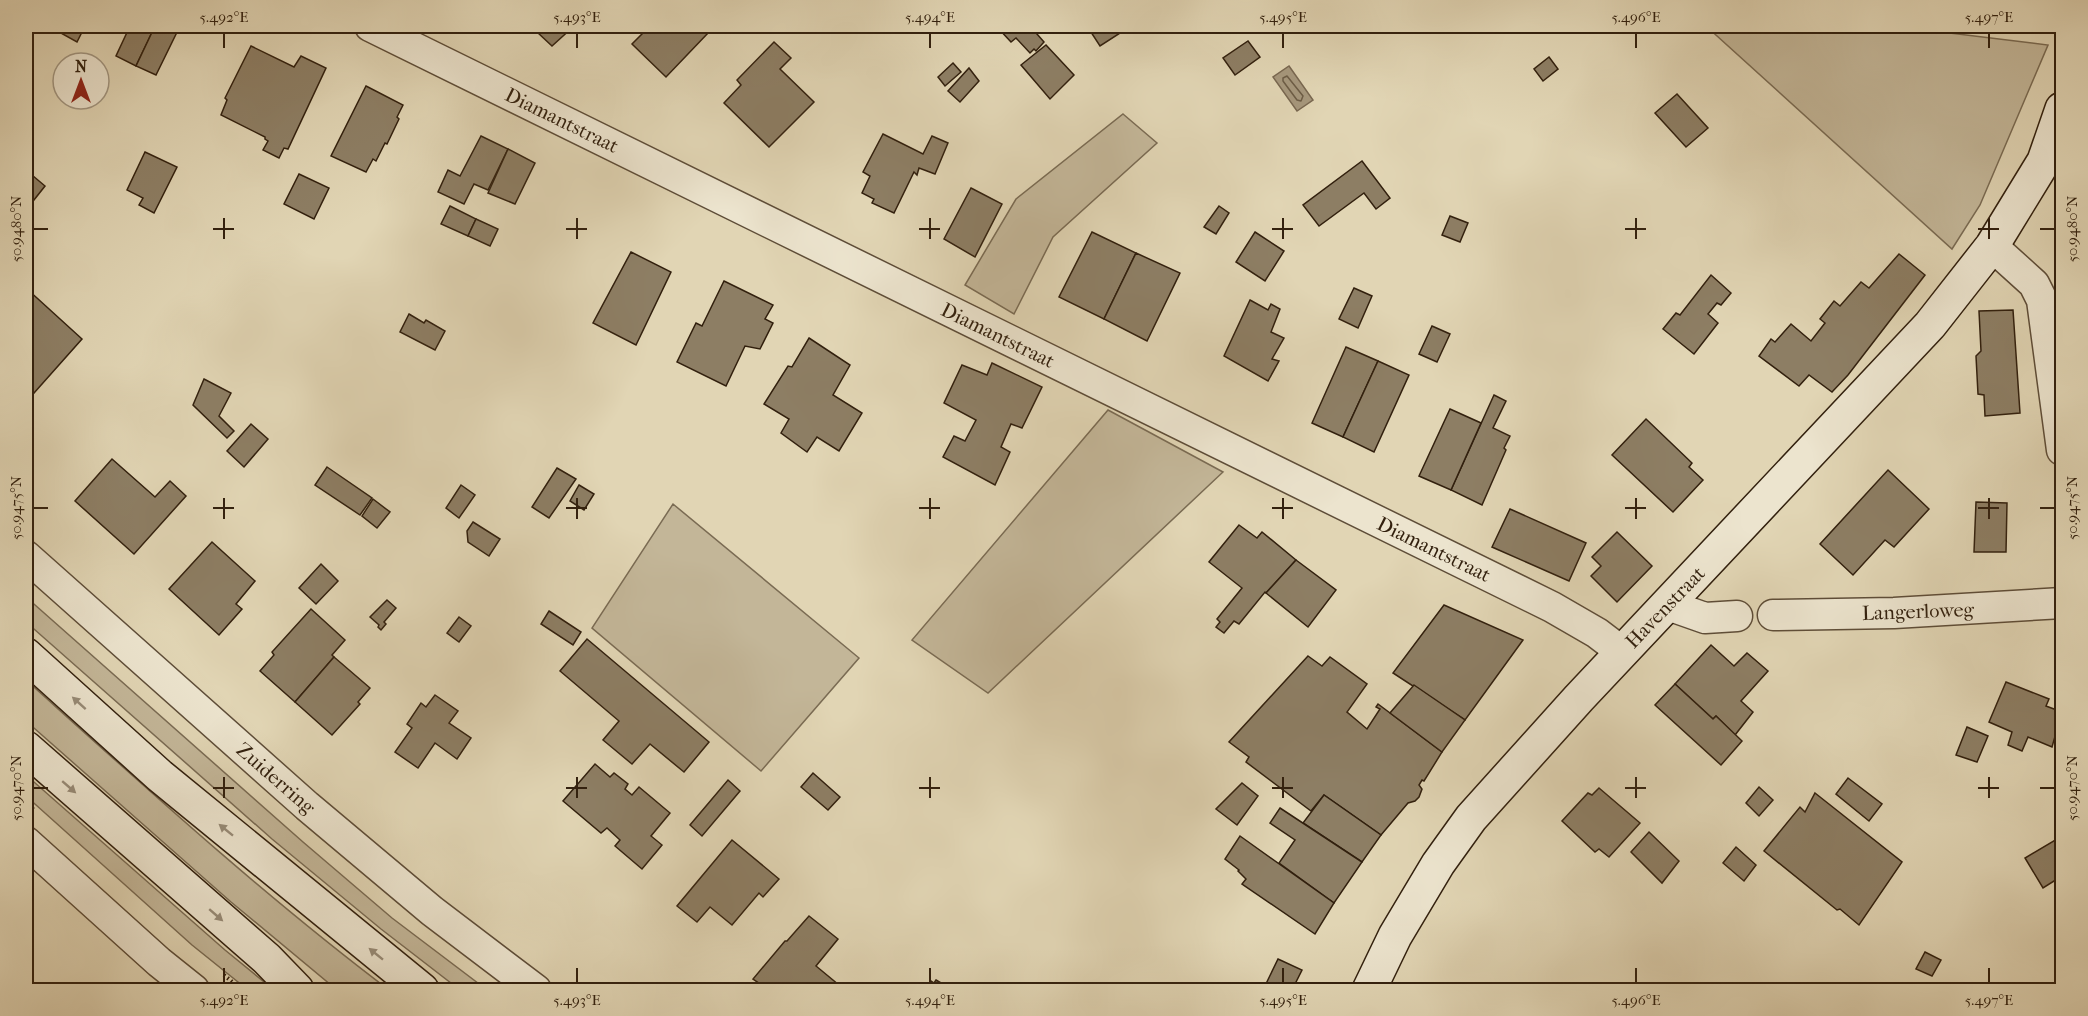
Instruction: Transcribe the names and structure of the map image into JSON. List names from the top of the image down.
{
  "streets": {
    "street": [
      "Diamantstraat",
      "Havenstraat",
      "Langerloweg",
      "Zuiderring"
    ]
  },
  "crossings": [
    ["Diamantstraat", "Havenstraat"]
  ],
  "north": "top",
  "coordinates": [
    "5.492°E",
    "5.493°E",
    "5.494°E",
    "5.495°E",
    "5.496°E",
    "5.497°E",
    "50.9480°N",
    "50.9475°N",
    "50.9470°N"
  ]
}
